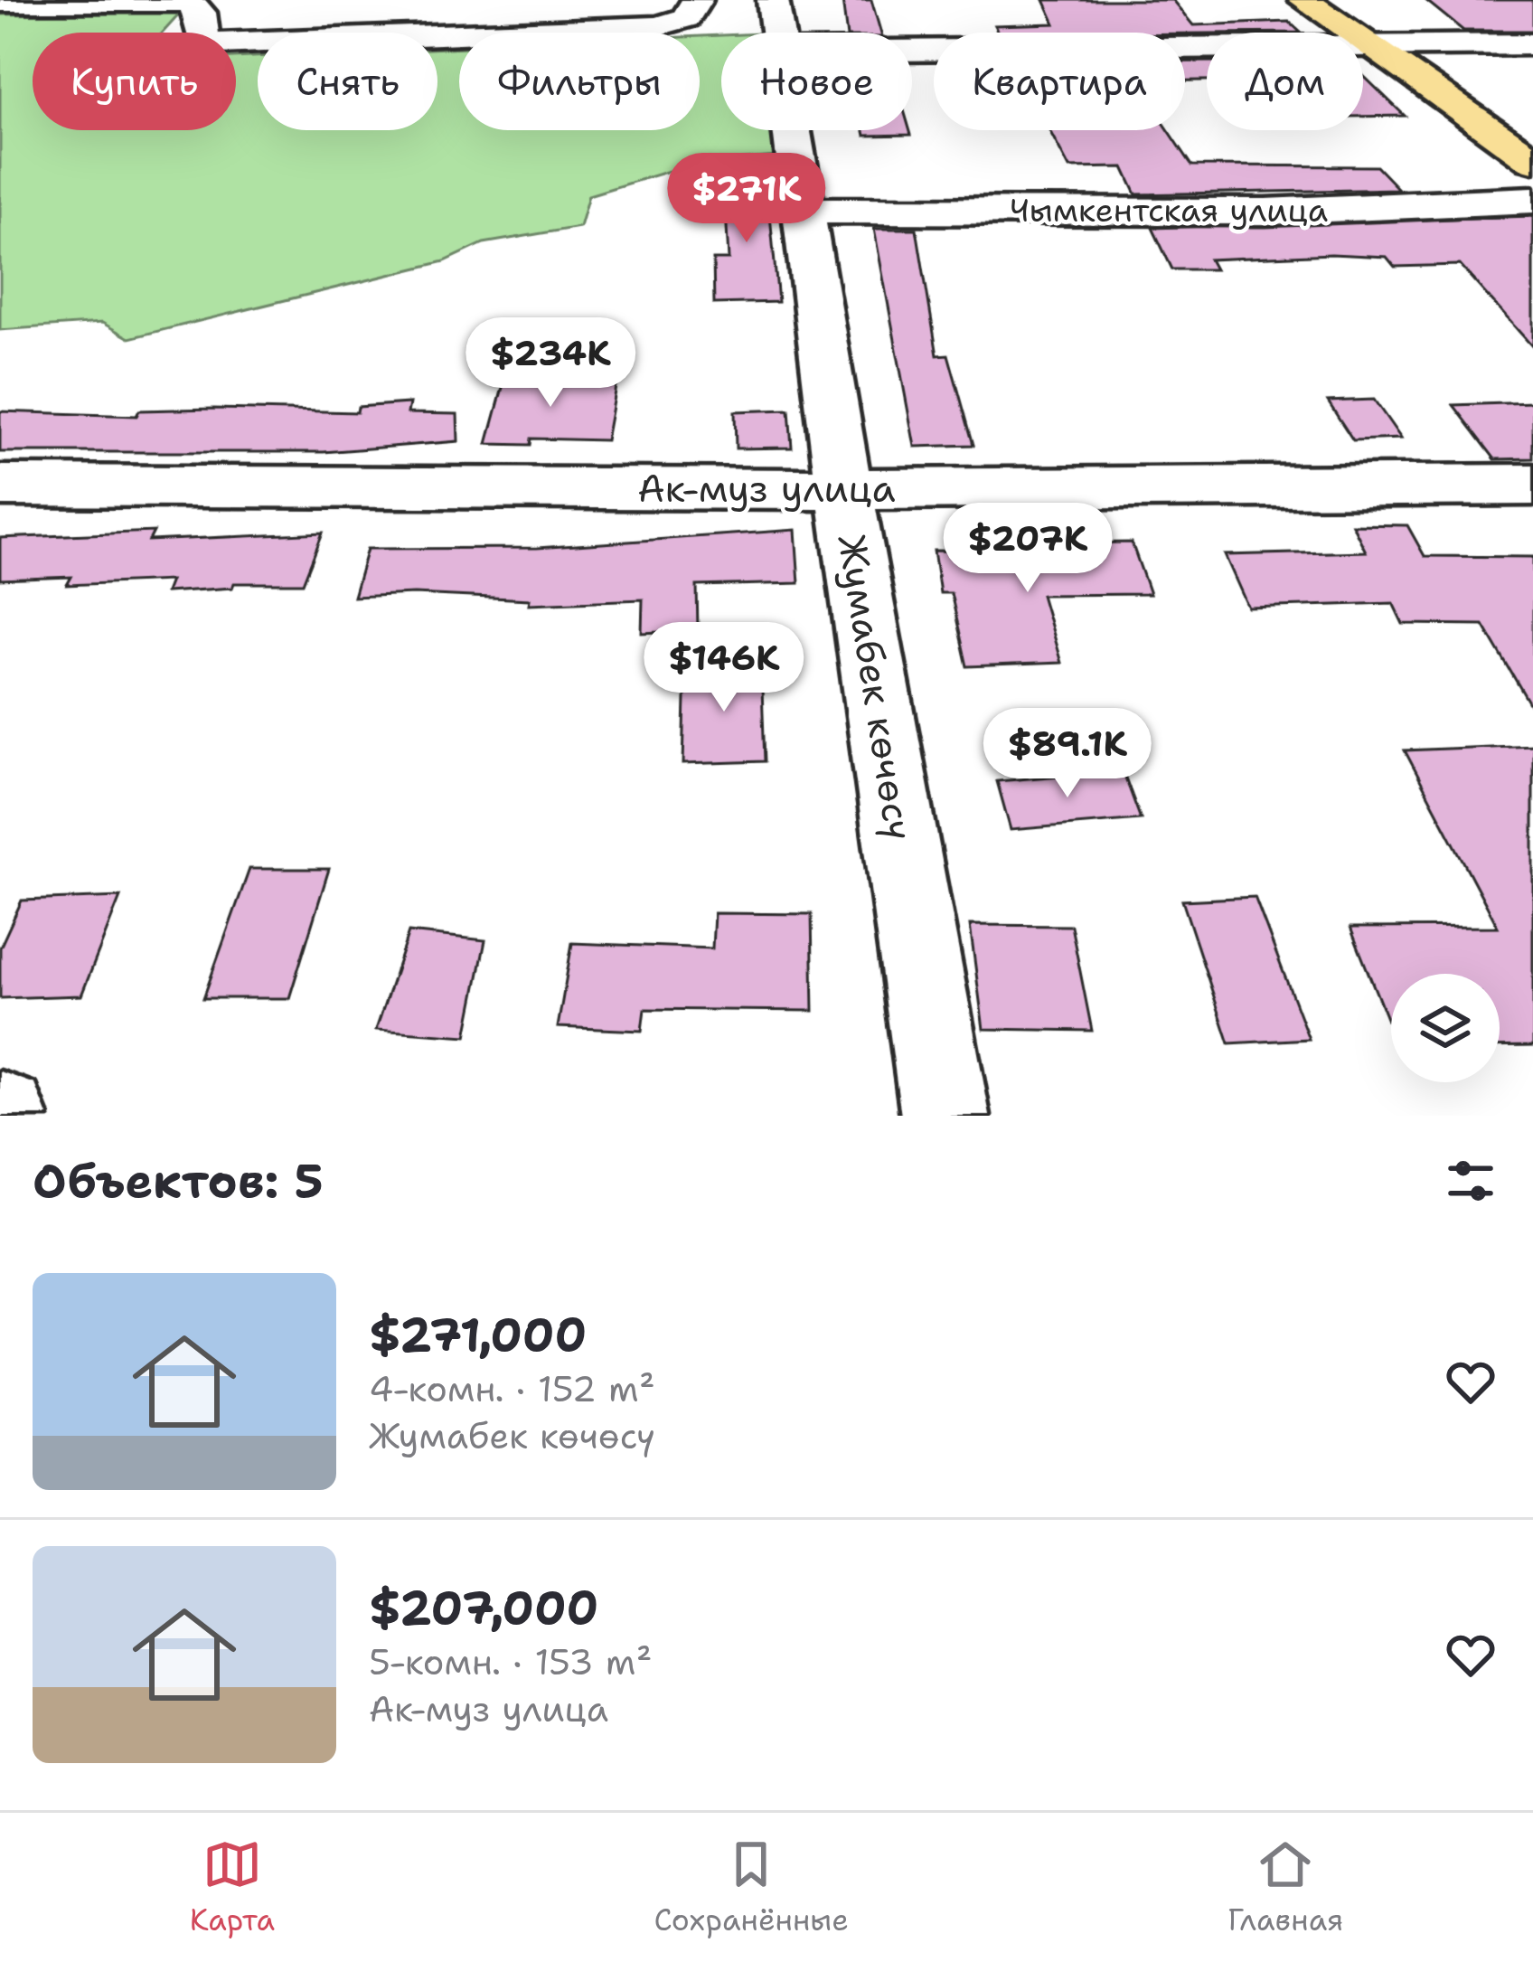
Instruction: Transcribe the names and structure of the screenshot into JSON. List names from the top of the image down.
{
  "streets": {
    "street": ["Чымкентская улица", "Ак-муз улица", "Жумабек көчөсү"]
  },
  "crossings": [
    ["Чымкентская улица", "Жумабек көчөсү"],
    ["Ак-муз улица", "Жумабек көчөсү"]
  ],
  "page": {
    "chip": [
      "Купить",
      "Снять",
      "Фильтры",
      "Новое",
      "Квартира",
      "Дом"
    ],
    "price": [
      "$271K",
      "$234K",
      "$207K",
      "$146K",
      "$89.1K"
    ],
    "heading": "Объектов: 5",
    "list": [
      {
        "name": "$271,000",
        "note": "4-комн. · 152 m² · Жумабек көчөсү"
      },
      {
        "name": "$207,000",
        "note": "5-комн. · 153 m² · Ак-муз улица"
      }
    ],
    "tabs": ["Карта", "Сохранённые", "Главная"]
  }
}
